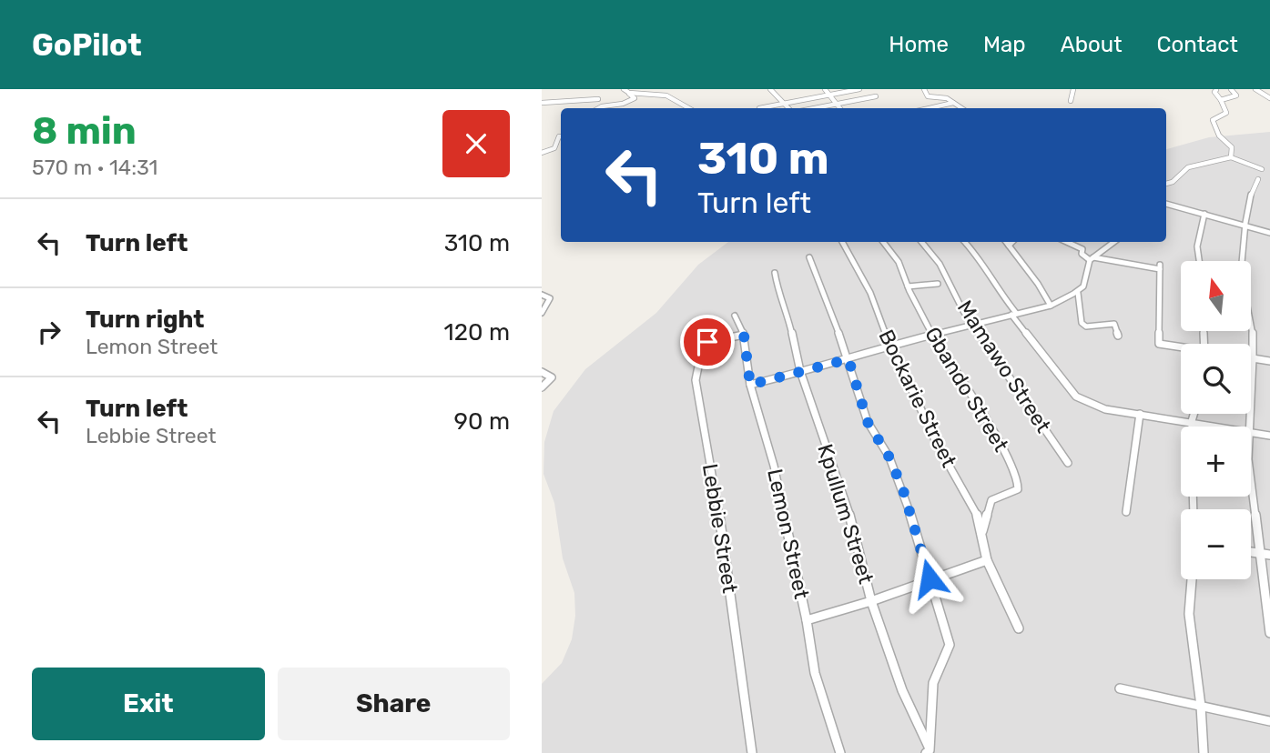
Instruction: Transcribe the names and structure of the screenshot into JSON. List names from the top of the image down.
{
  "streets": {
    "street": [
      "Mamawo Street",
      "Gbando Street",
      "Bockarie Street",
      "Kpullum Street",
      "Lebbie Street",
      "Lemon Street"
    ]
  },
  "crossings": [
    ["Gbando Street", "Bockarie Street"],
    ["Lebbie Street", "Lemon Street"]
  ],
  "north": "top",
  "page": {
    "header": "GoPilot",
    "nav": [
      "Home",
      "Map",
      "About",
      "Contact"
    ],
    "heading": ["8 min", "570 m · 14:31"],
    "turn": ["310 m", "Turn left"],
    "list": [
      {
        "name": "Turn left",
        "value": "310 m"
      },
      {
        "name": "Turn right",
        "note": "Lemon Street",
        "value": "120 m"
      },
      {
        "name": "Turn left",
        "note": "Lebbie Street",
        "value": "90 m"
      }
    ],
    "map_buttons": ["+", "−"],
    "buttons": ["Exit", "Share"]
  }
}
